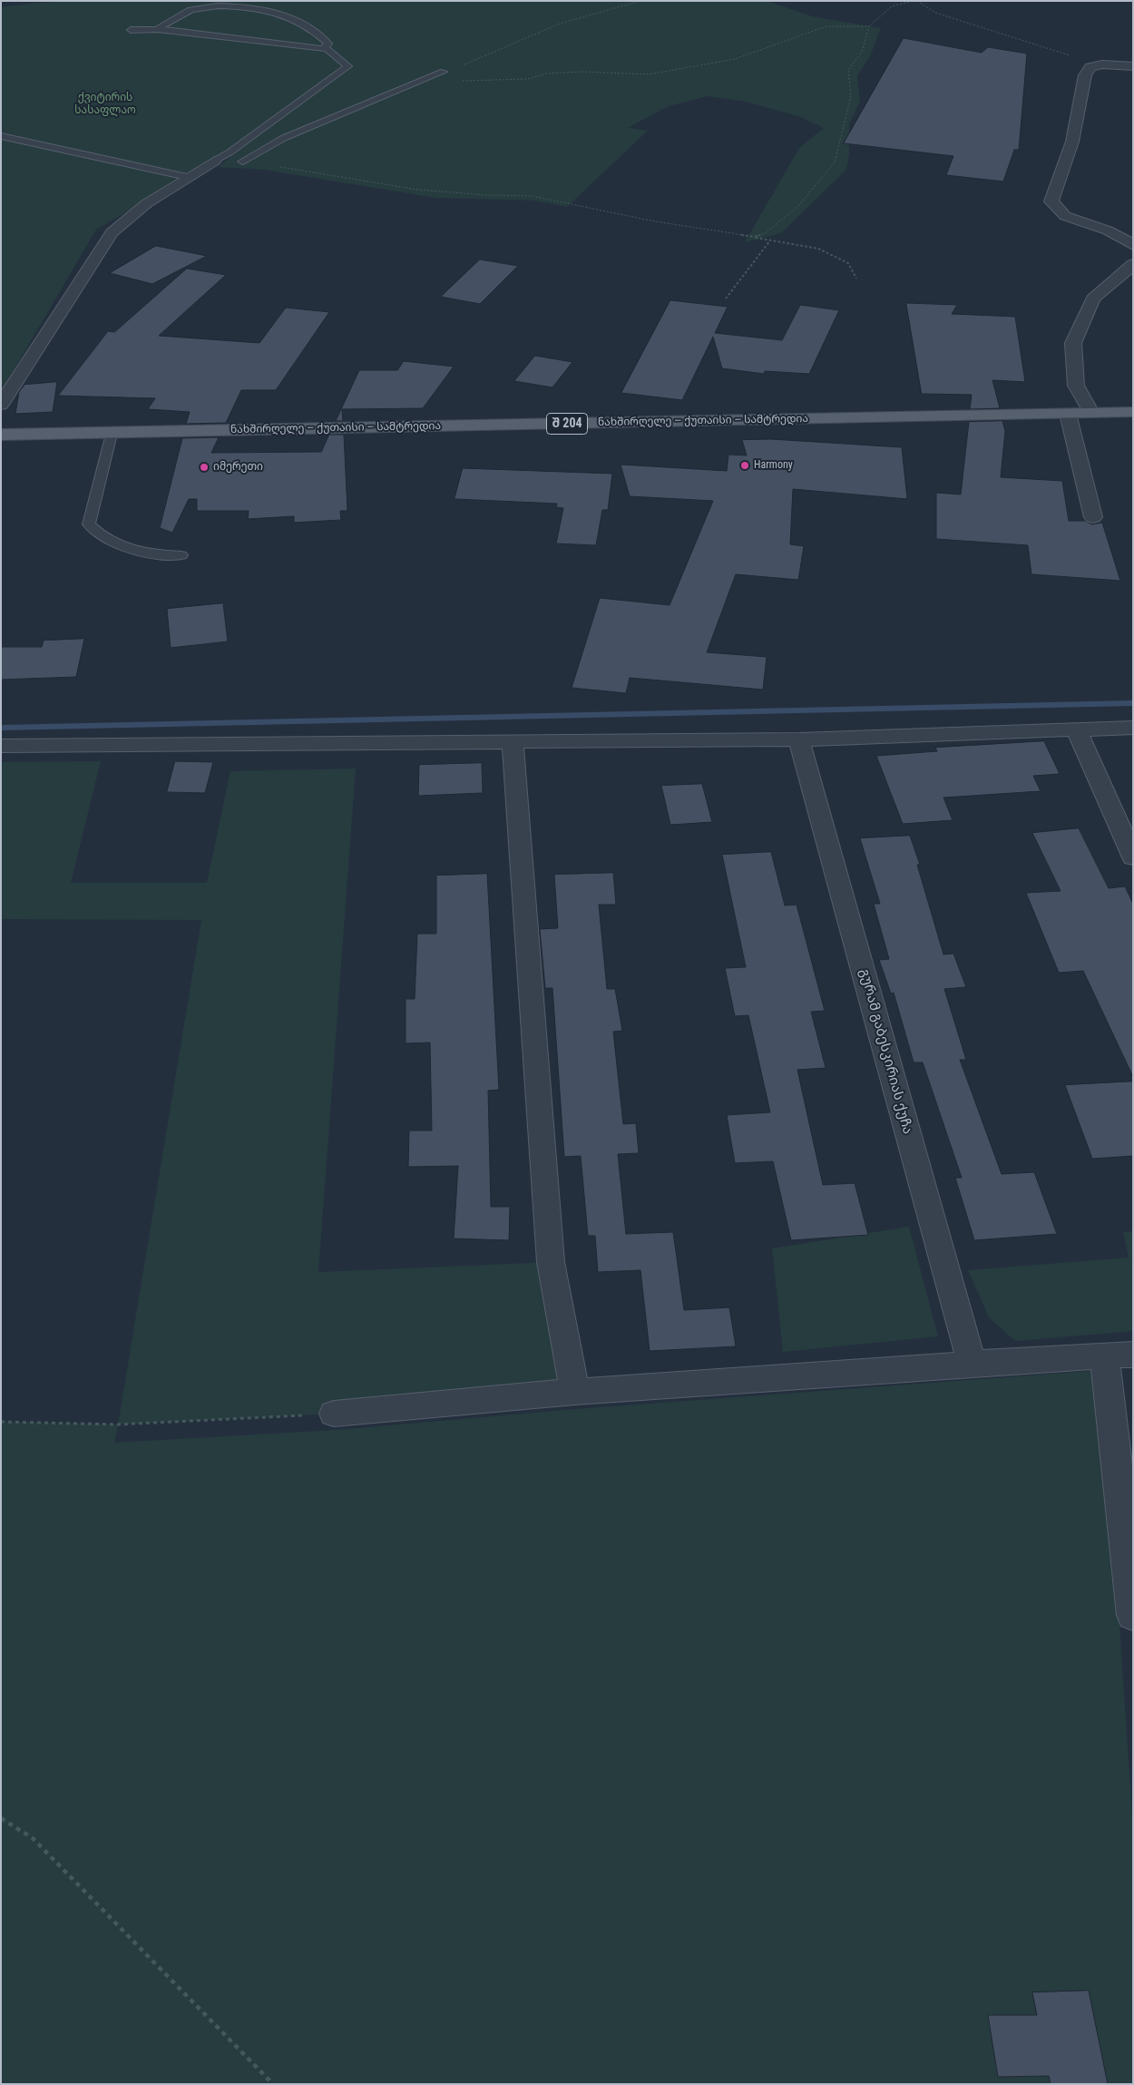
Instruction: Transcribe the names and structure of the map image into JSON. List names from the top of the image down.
{
  "streets": {
    "main road": ["ნახშირღელე — ქუთაისი — სამტრედია", "შ 204"],
    "street": ["გურამ გაბესკირიას ქუჩა"]
  },
  "parks": ["ქვიტირის სასაფლაო"],
  "places": ["Harmony", "იმერეთი"]
}
